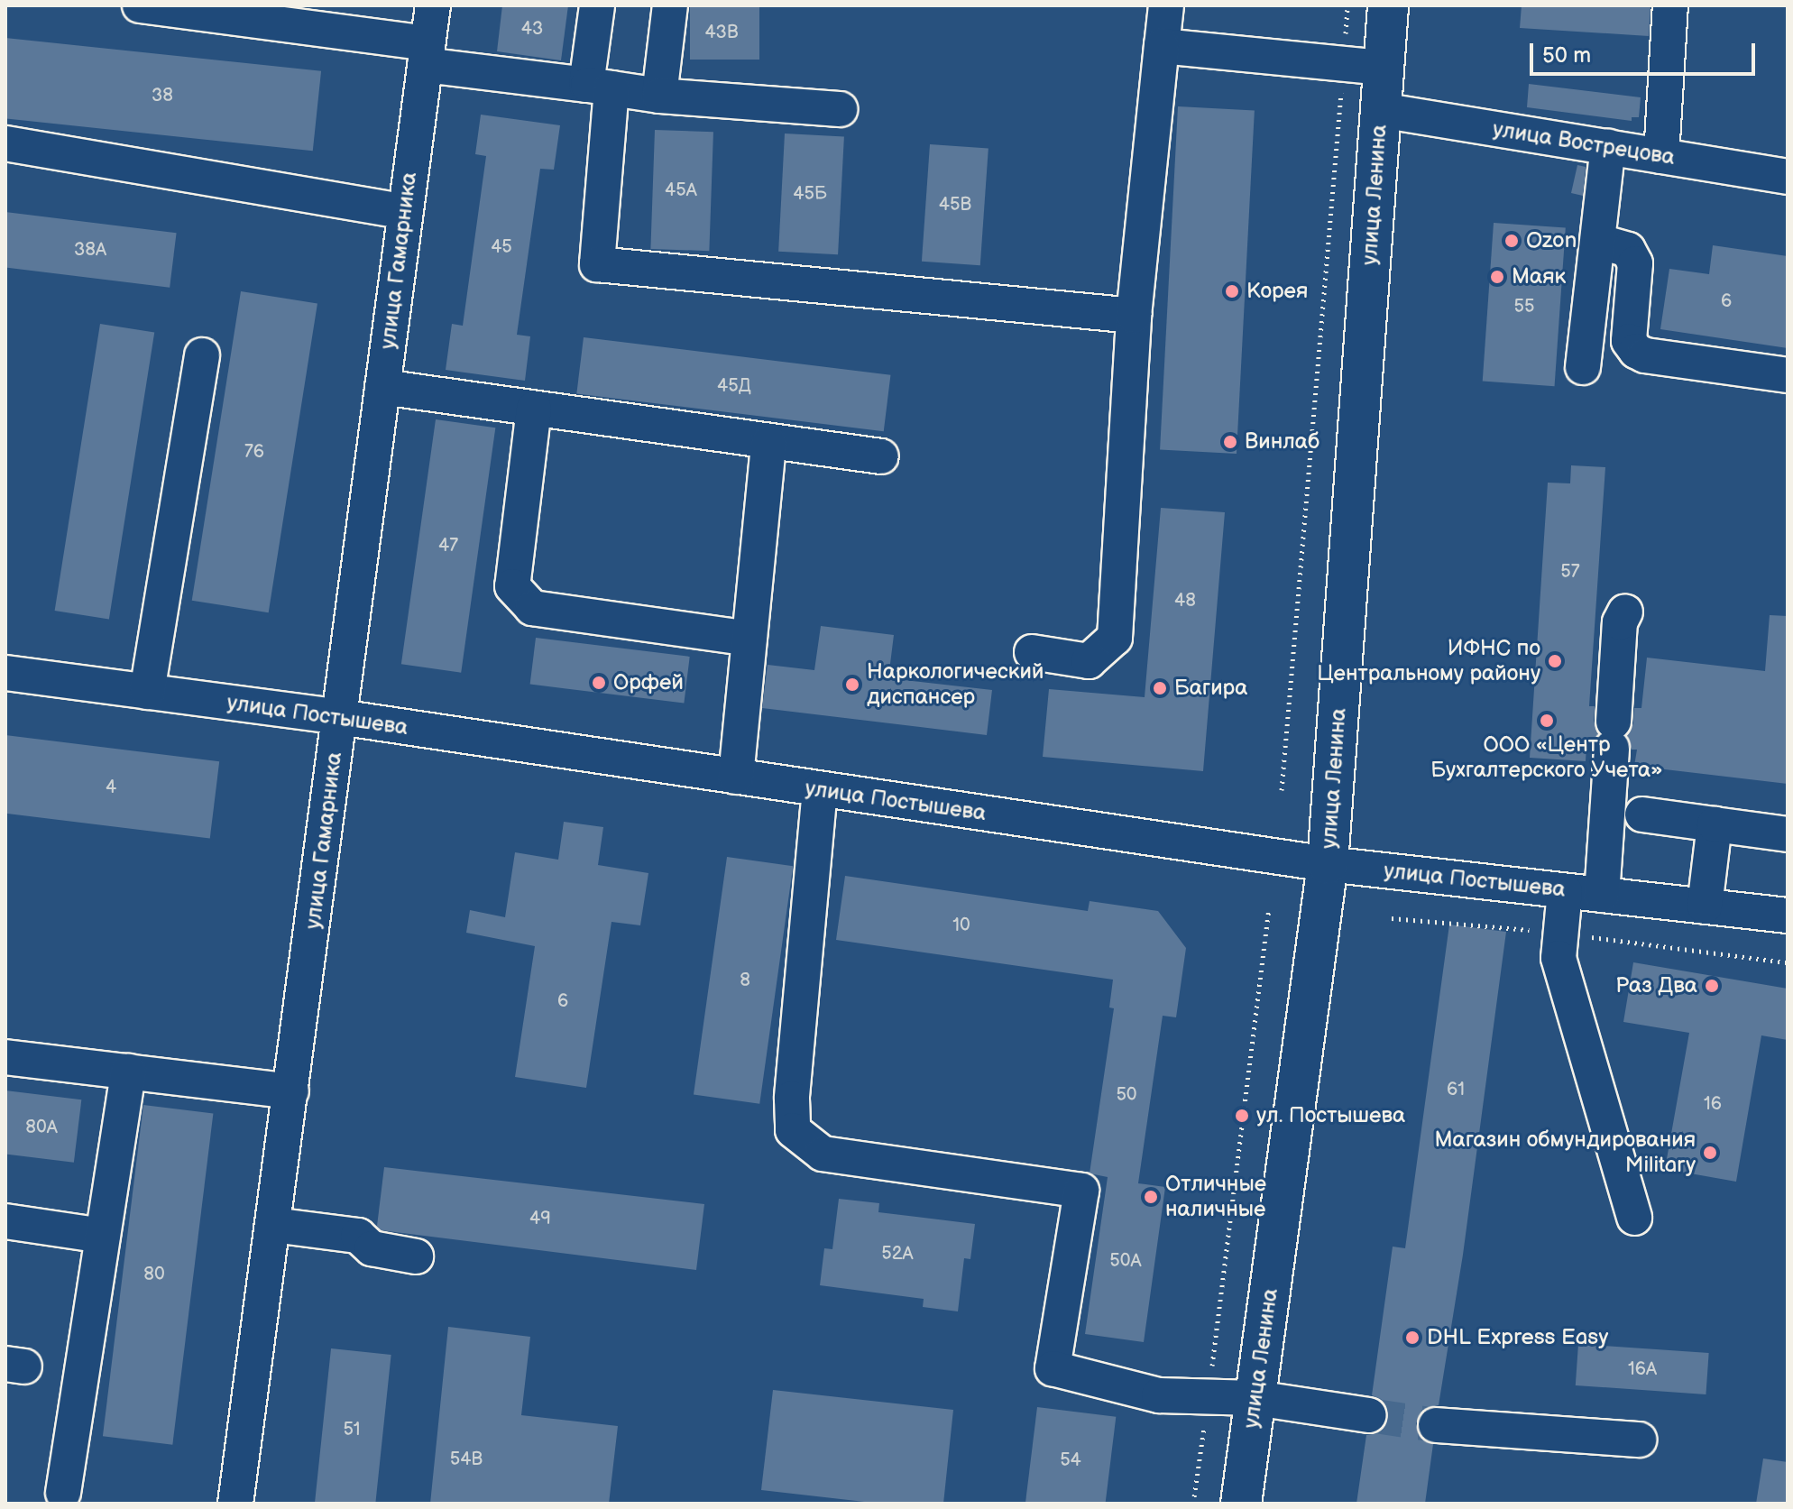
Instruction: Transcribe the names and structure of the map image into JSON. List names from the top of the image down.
{
  "streets": {
    "main road": ["улица Ленина"],
    "street": ["улица Вострецова", "улица Гамарника", "улица Постышева"]
  },
  "crossings": [
    ["улица Вострецова", "улица Ленина"],
    ["улица Ленина", "улица Постышева"],
    ["улица Гамарника", "улица Постышева"]
  ],
  "places": [
    "Ozon",
    "Маяк",
    "Корея",
    "Винлаб",
    "ИФНС по Центральному району",
    "Орфей",
    "Наркологический диспансер",
    "Багира",
    "ООО «Центр Бухгалтерского Учета»",
    "Раз Два",
    "ул. Постышева",
    "Магазин обмундирования Military",
    "Отличные наличные",
    "DHL Express Easy"
  ],
  "house_numbers": [
    "43",
    "43В",
    "38",
    "45А",
    "45Б",
    "45В",
    "45",
    "38А",
    "6",
    "55",
    "45Д",
    "76",
    "47",
    "57",
    "48",
    "4",
    "10",
    "8",
    "6",
    "61",
    "50",
    "16",
    "80А",
    "49",
    "52А",
    "50А",
    "80",
    "16А",
    "51",
    "54В",
    "54"
  ],
  "scale_bar": "50 m"
}
